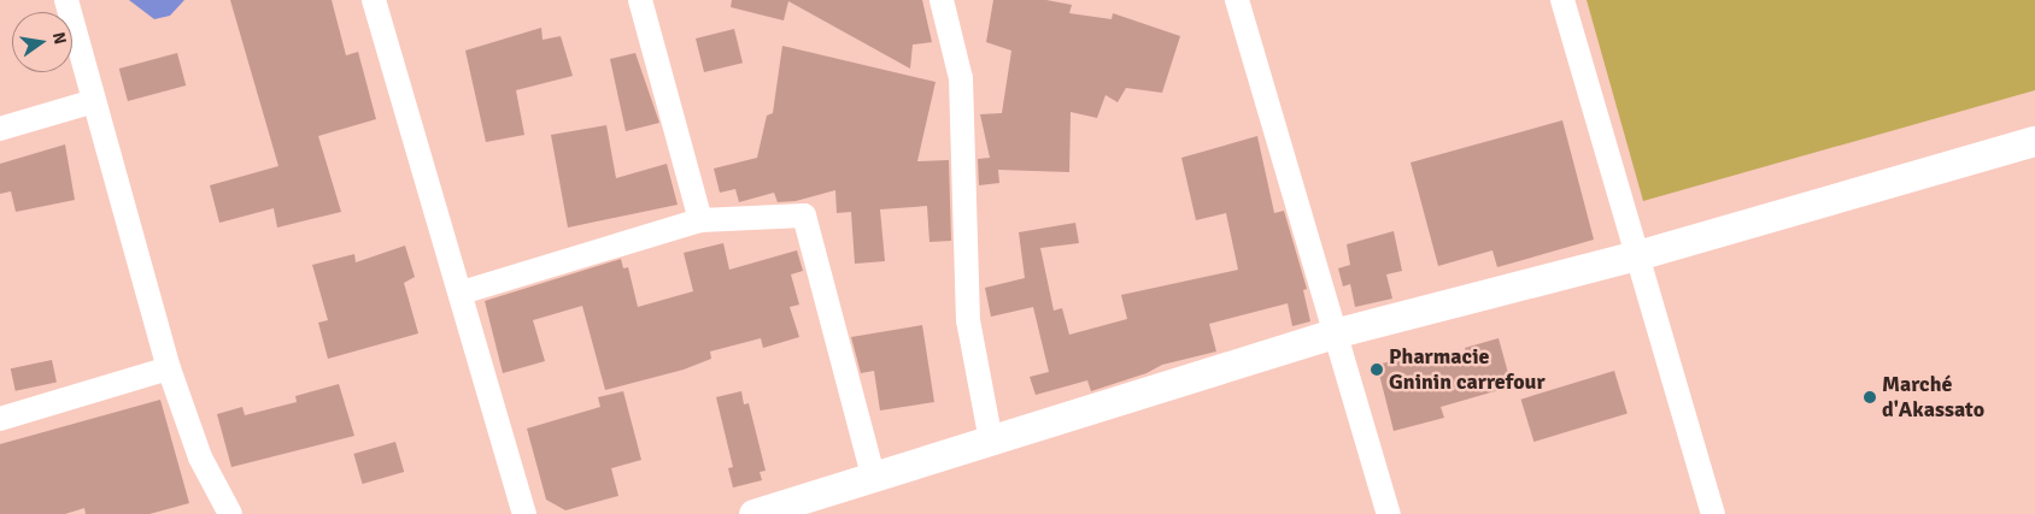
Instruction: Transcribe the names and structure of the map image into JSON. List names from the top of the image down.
{
  "places": ["Pharmacie Gninin carrefour", "Marché d'Akassato"],
  "north": "right"
}
